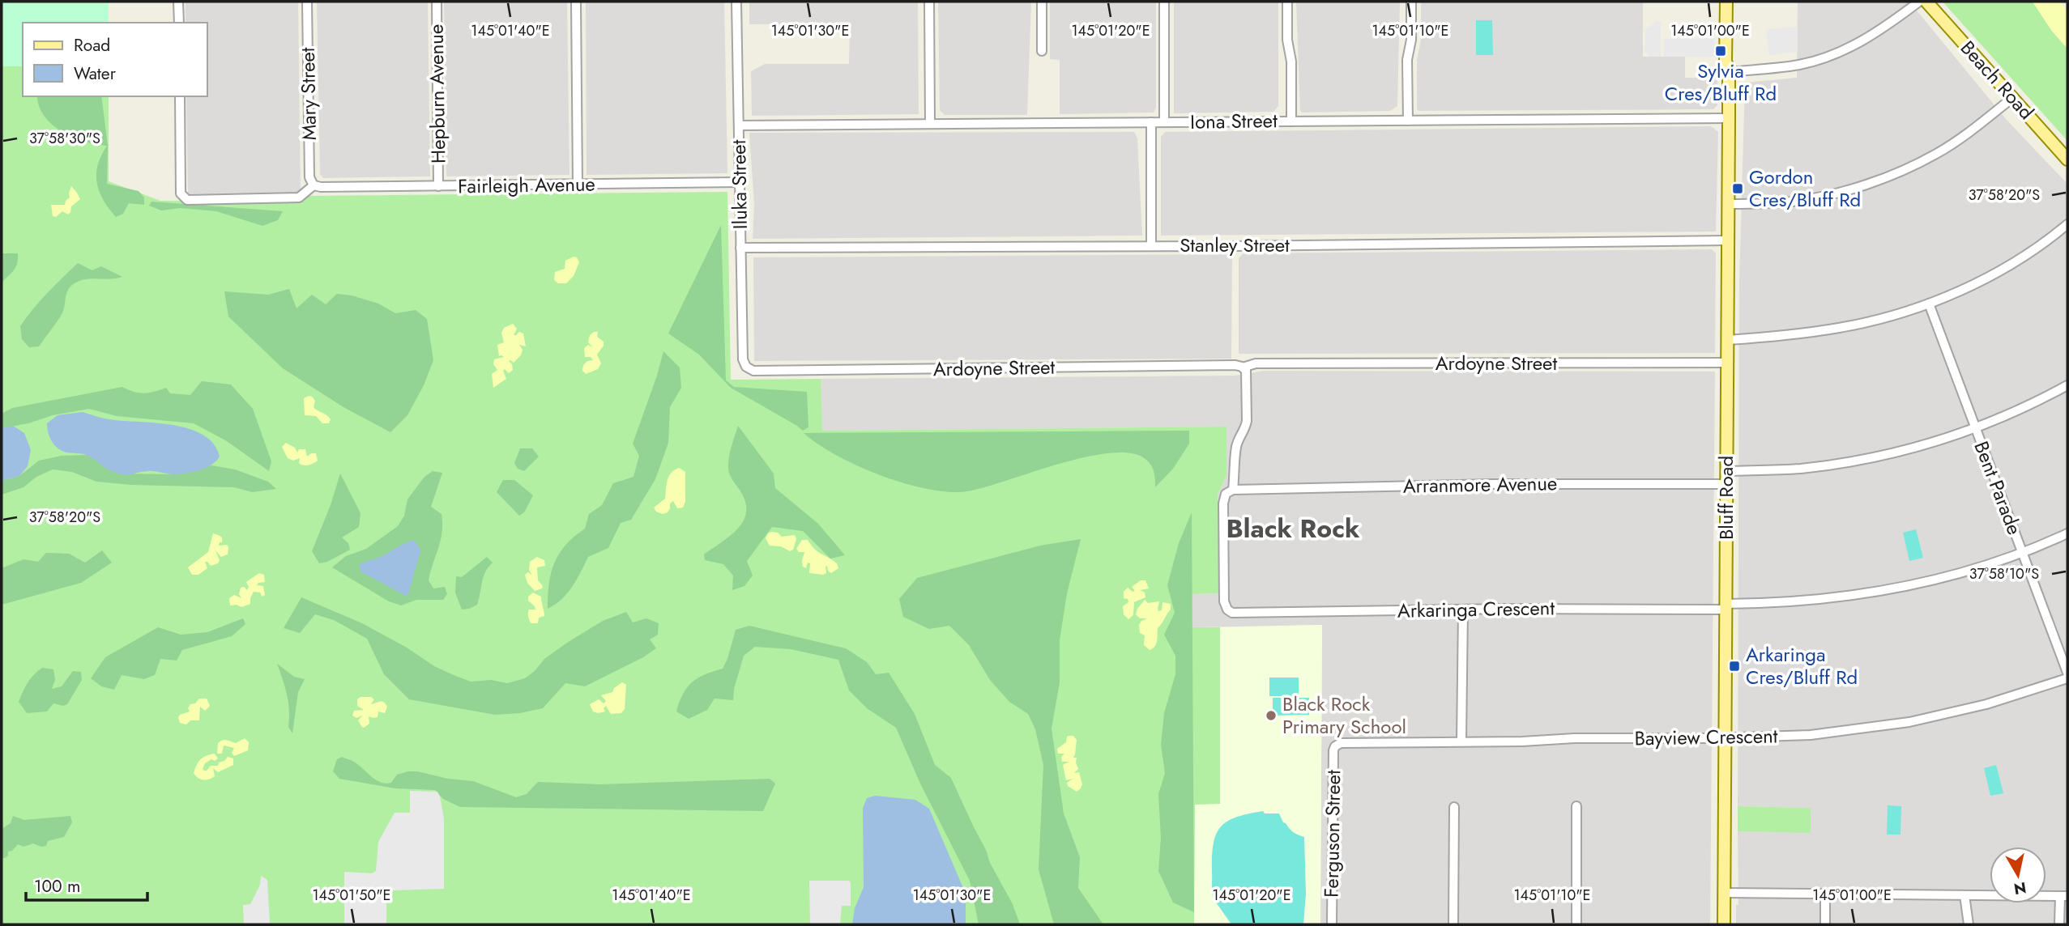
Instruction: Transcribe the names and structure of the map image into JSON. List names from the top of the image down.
{
  "streets": {
    "main road": ["Beach Road", "Bluff Road"],
    "street": [
      "Mary Street",
      "Hepburn Avenue",
      "Iona Street",
      "Iluka Street",
      "Fairleigh Avenue",
      "Stanley Street",
      "Ardoyne Street",
      "Arranmore Avenue",
      "Bent Parade",
      "Arkaringa Crescent",
      "Bayview Crescent",
      "Ferguson Street"
    ]
  },
  "crossings": [
    ["Mary Street", "Fairleigh Avenue"],
    ["Hepburn Avenue", "Fairleigh Avenue"],
    ["Iona Street", "Iluka Street"],
    ["Iona Street", "Bluff Road"],
    ["Iluka Street", "Fairleigh Avenue"],
    ["Iluka Street", "Stanley Street"],
    ["Iluka Street", "Ardoyne Street"],
    ["Stanley Street", "Bluff Road"],
    ["Ardoyne Street", "Bluff Road"],
    ["Arranmore Avenue", "Bluff Road"],
    ["Arranmore Avenue", "Arkaringa Crescent"],
    ["Bent Parade", "Arkaringa Crescent"],
    ["Bluff Road", "Arkaringa Crescent"],
    ["Bluff Road", "Bayview Crescent"],
    ["Bayview Crescent", "Ferguson Street"]
  ],
  "districts": ["Black Rock"],
  "places": {
    "transit": ["Sylvia Cres/Bluff Rd", "Gordon Cres/Bluff Rd", "Arkaringa Cres/Bluff Rd"],
    "other": ["Black Rock Primary School"]
  },
  "legend": ["Road", "Water"],
  "scale_bar": "100 m",
  "north": "bottom",
  "coordinates": [
    "145°01'40\"E",
    "145°01'30\"E",
    "145°01'20\"E",
    "145°01'10\"E",
    "145°01'00\"E",
    "37°58'30\"S",
    "37°58'20\"S",
    "37°58'10\"S",
    "145°01'50\"E"
  ]
}
